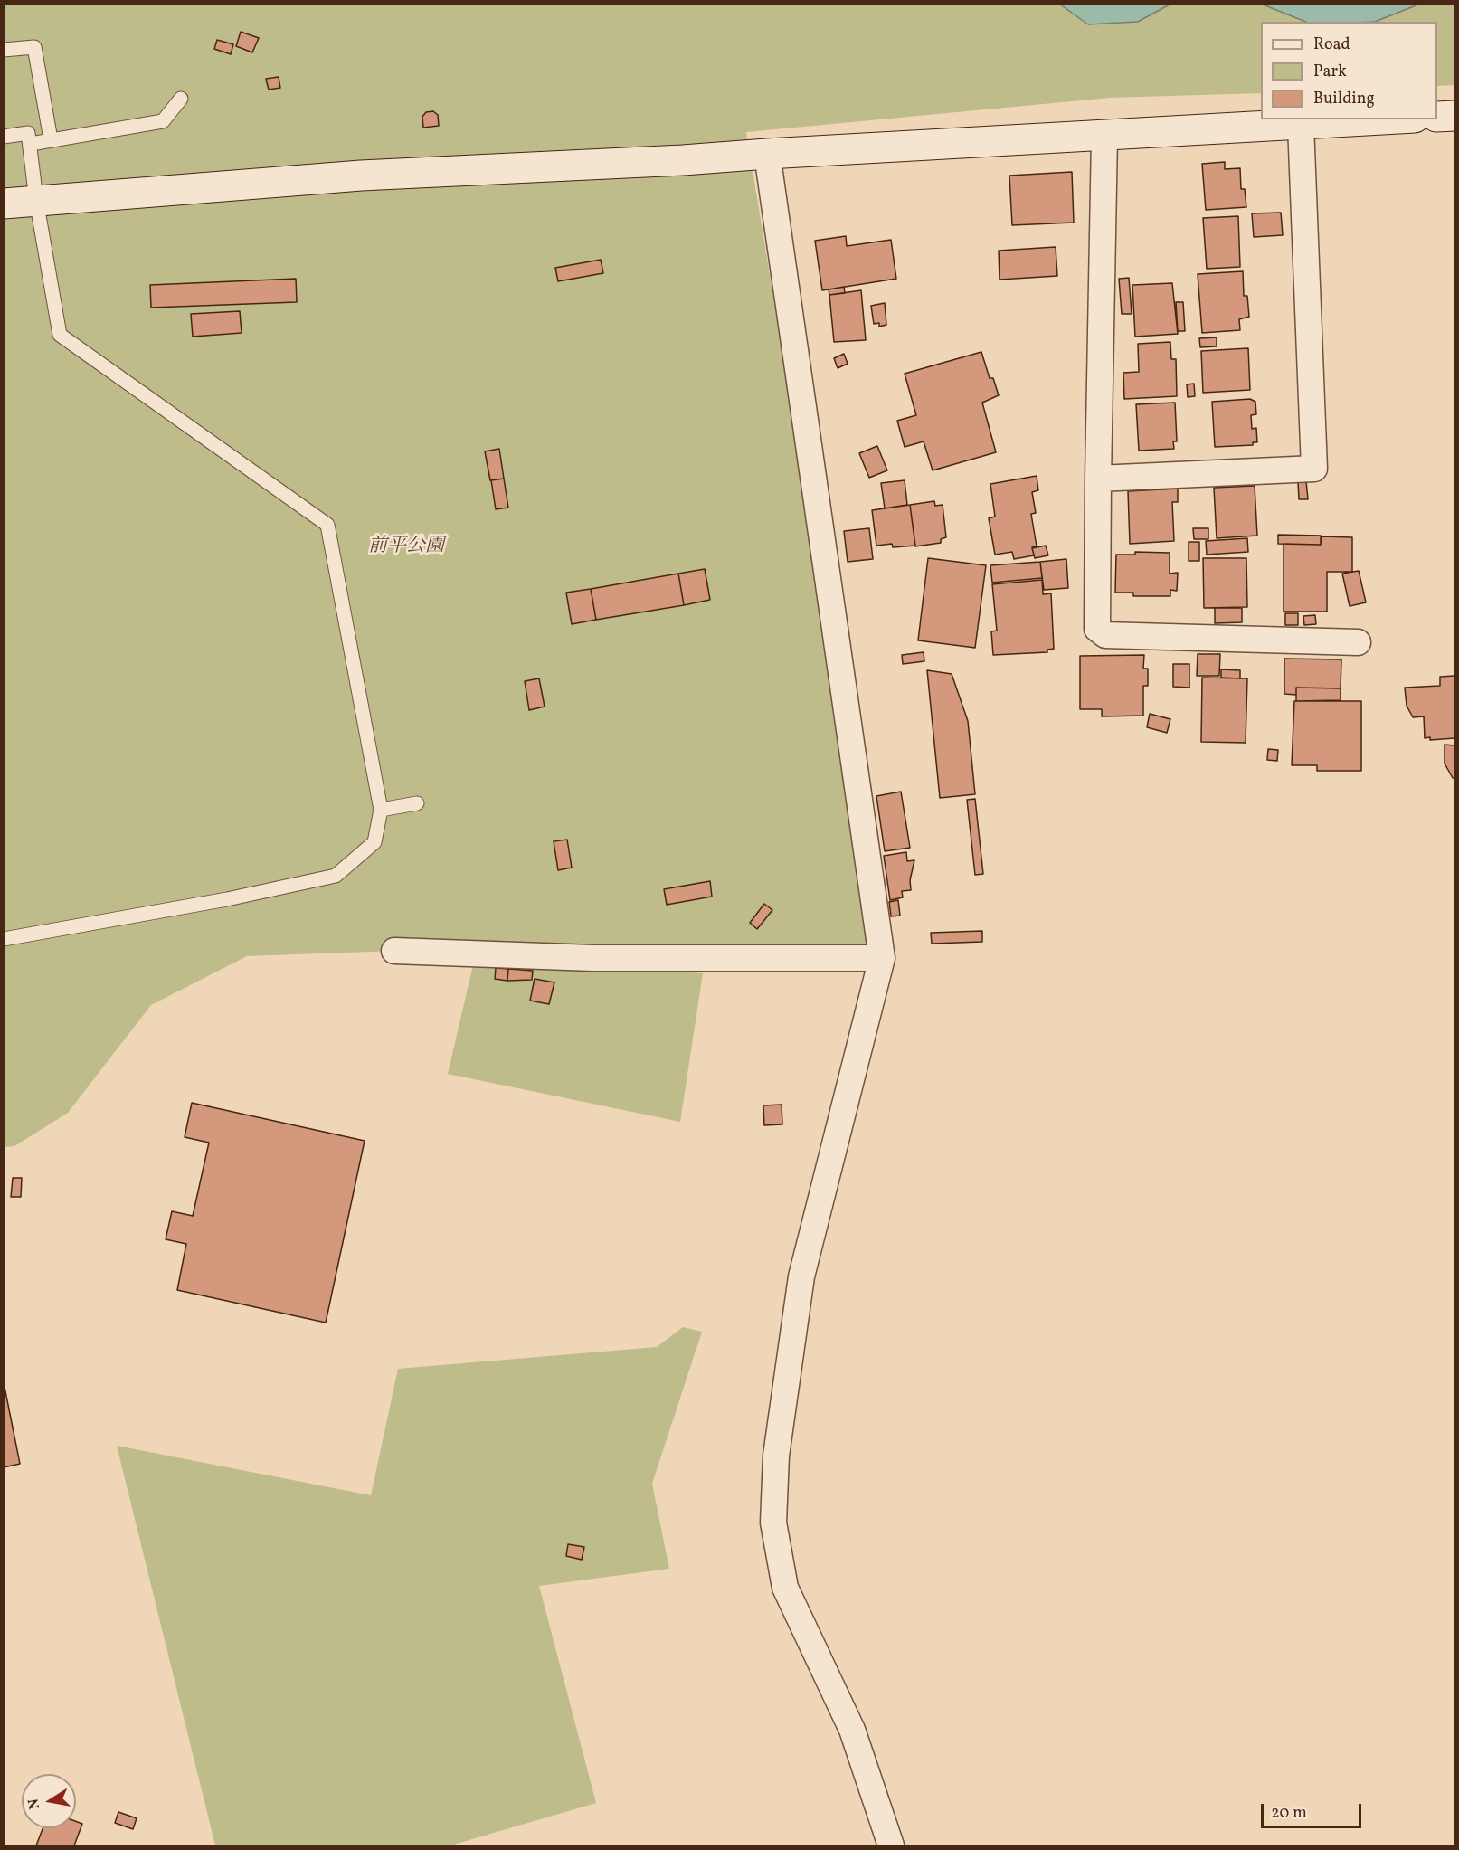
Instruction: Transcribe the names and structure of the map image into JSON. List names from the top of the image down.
{
  "parks": ["前平公園"],
  "legend": ["Road", "Park", "Building"],
  "scale_bar": "20 m",
  "north": "left"
}
